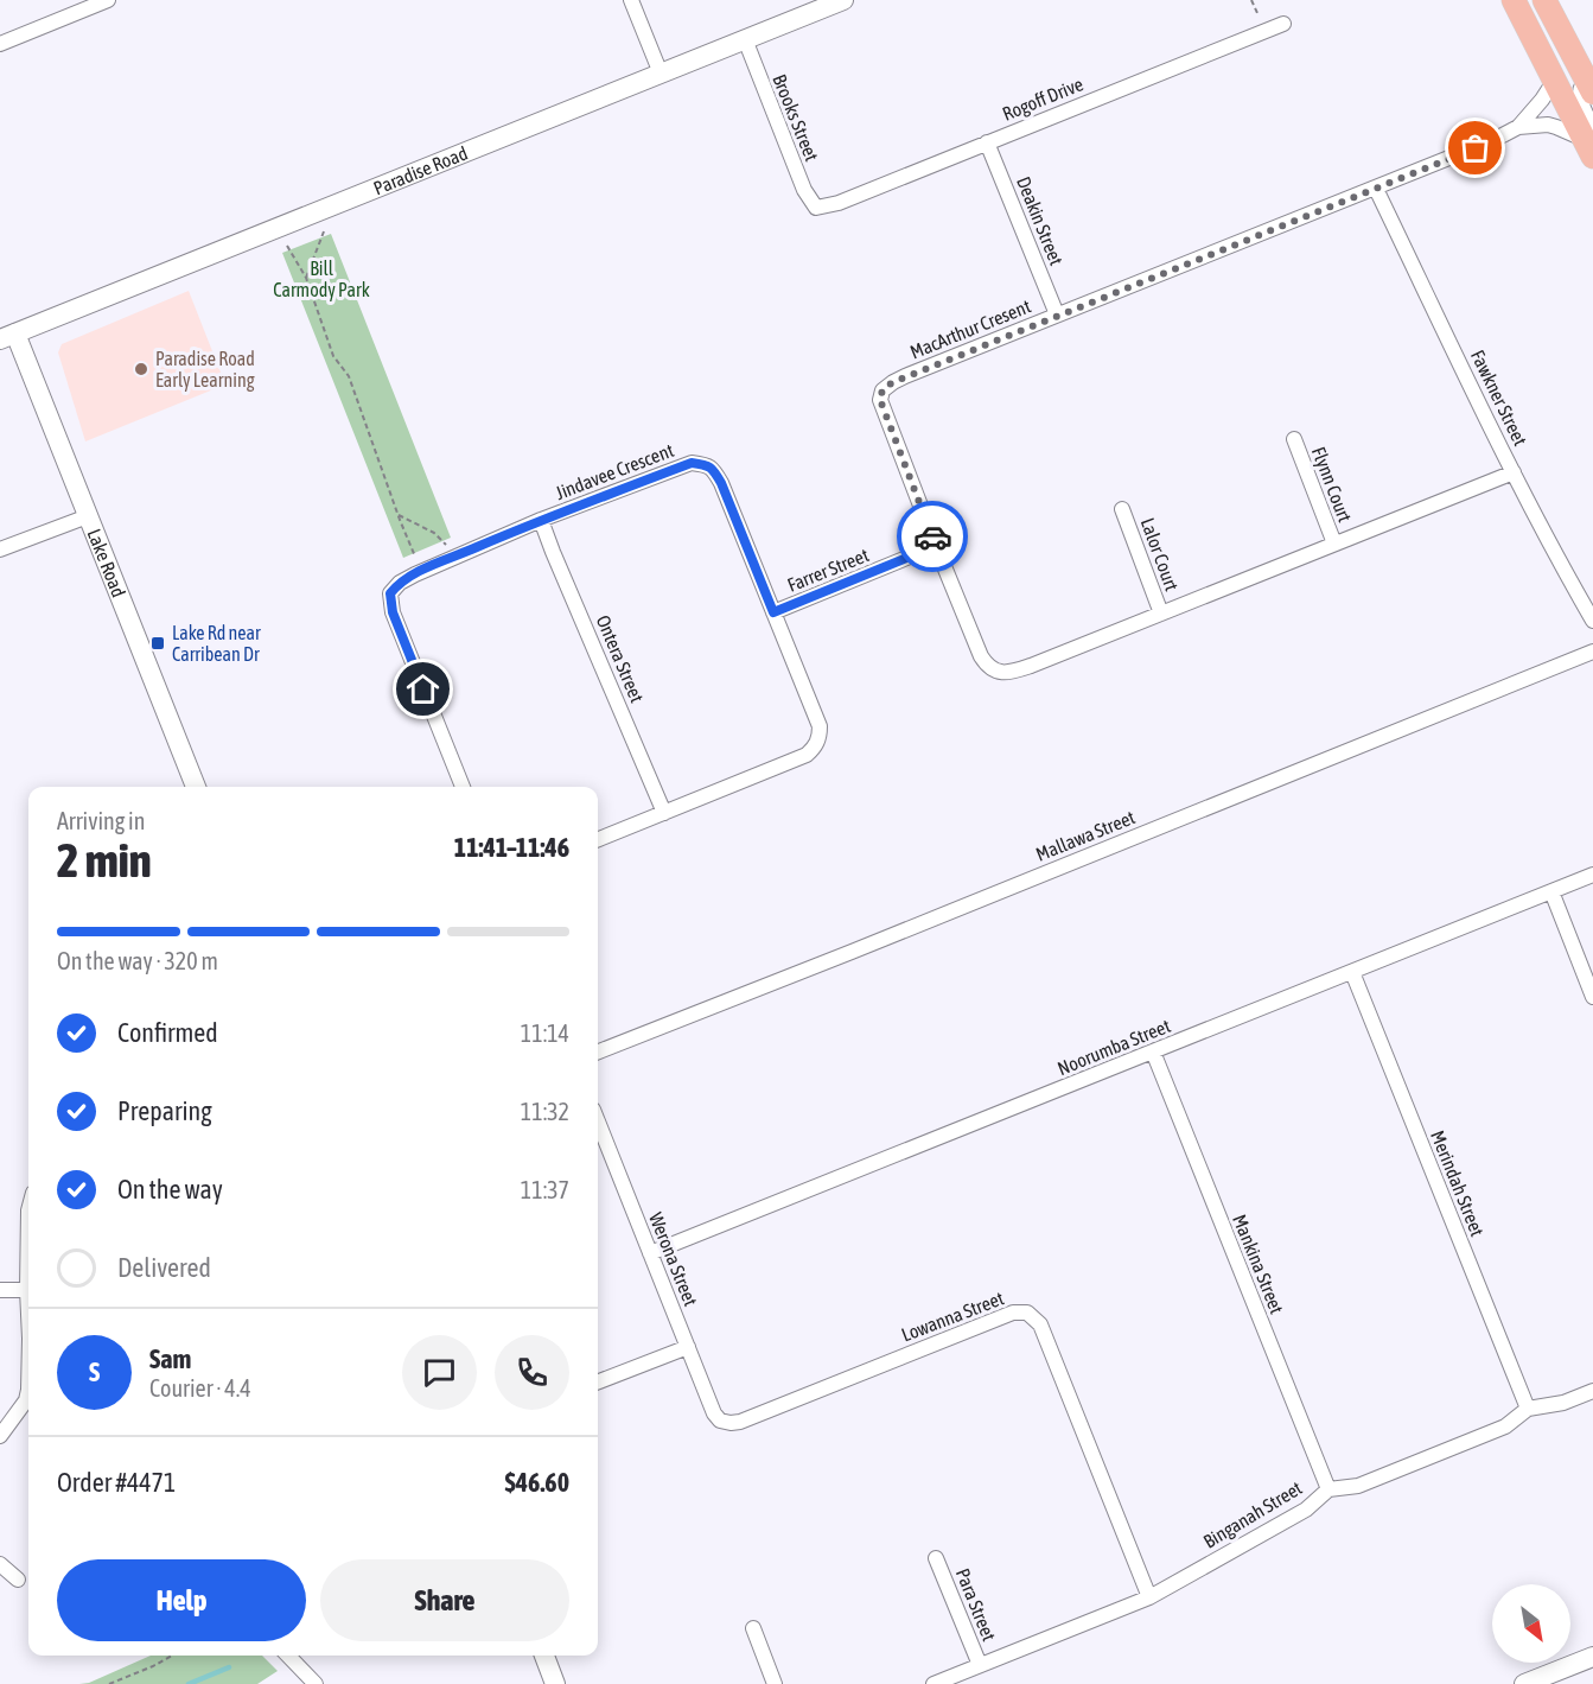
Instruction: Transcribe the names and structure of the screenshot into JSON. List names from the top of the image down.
{
  "streets": {
    "main road": ["Paradise Road", "Lake Road"],
    "street": [
      "Rogoff Drive",
      "Brooks Street",
      "Deakin Street",
      "MacArthur Cresent",
      "Fawkner Street",
      "Jindavee Crescent",
      "Flynn Court",
      "Lalor Court",
      "Farrer Street",
      "Ontera Street",
      "Mallawa Street",
      "Noorumba Street",
      "Merindah Street",
      "Werona Street",
      "Mankina Street",
      "Lowanna Street",
      "Binganah Street",
      "Para Street"
    ]
  },
  "crossings": [
    ["Rogoff Drive", "Brooks Street"],
    ["Rogoff Drive", "Deakin Street"],
    ["Brooks Street", "Paradise Road"],
    ["Paradise Road", "Lake Road"],
    ["Deakin Street", "MacArthur Cresent"],
    ["MacArthur Cresent", "Fawkner Street"],
    ["MacArthur Cresent", "Flynn Court"],
    ["MacArthur Cresent", "Lalor Court"],
    ["MacArthur Cresent", "Farrer Street"],
    ["Jindavee Crescent", "Farrer Street"],
    ["Jindavee Crescent", "Ontera Street"],
    ["Noorumba Street", "Merindah Street"],
    ["Noorumba Street", "Werona Street"],
    ["Noorumba Street", "Mankina Street"],
    ["Merindah Street", "Binganah Street"],
    ["Werona Street", "Lowanna Street"],
    ["Mankina Street", "Binganah Street"],
    ["Lowanna Street", "Binganah Street"],
    ["Binganah Street", "Para Street"]
  ],
  "parks": ["Bill Carmody Park"],
  "places": {
    "other": ["Paradise Road Early Learning"],
    "transit": ["Lake Rd near Carribean Dr"]
  },
  "north": "bottom right",
  "page": {
    "heading": ["2 min", "Arriving in", "11:41–11:46"],
    "panel": [
      "Sam",
      "Courier · 4.4",
      "Order #4471",
      "$46.60"
    ],
    "bar": "On the way · 320 m",
    "list": [
      ["Confirmed", "11:14"],
      ["Preparing", "11:32"],
      ["On the way", "11:37"],
      "Delivered"
    ],
    "round": "S",
    "buttons": ["Help", "Share"]
  }
}
